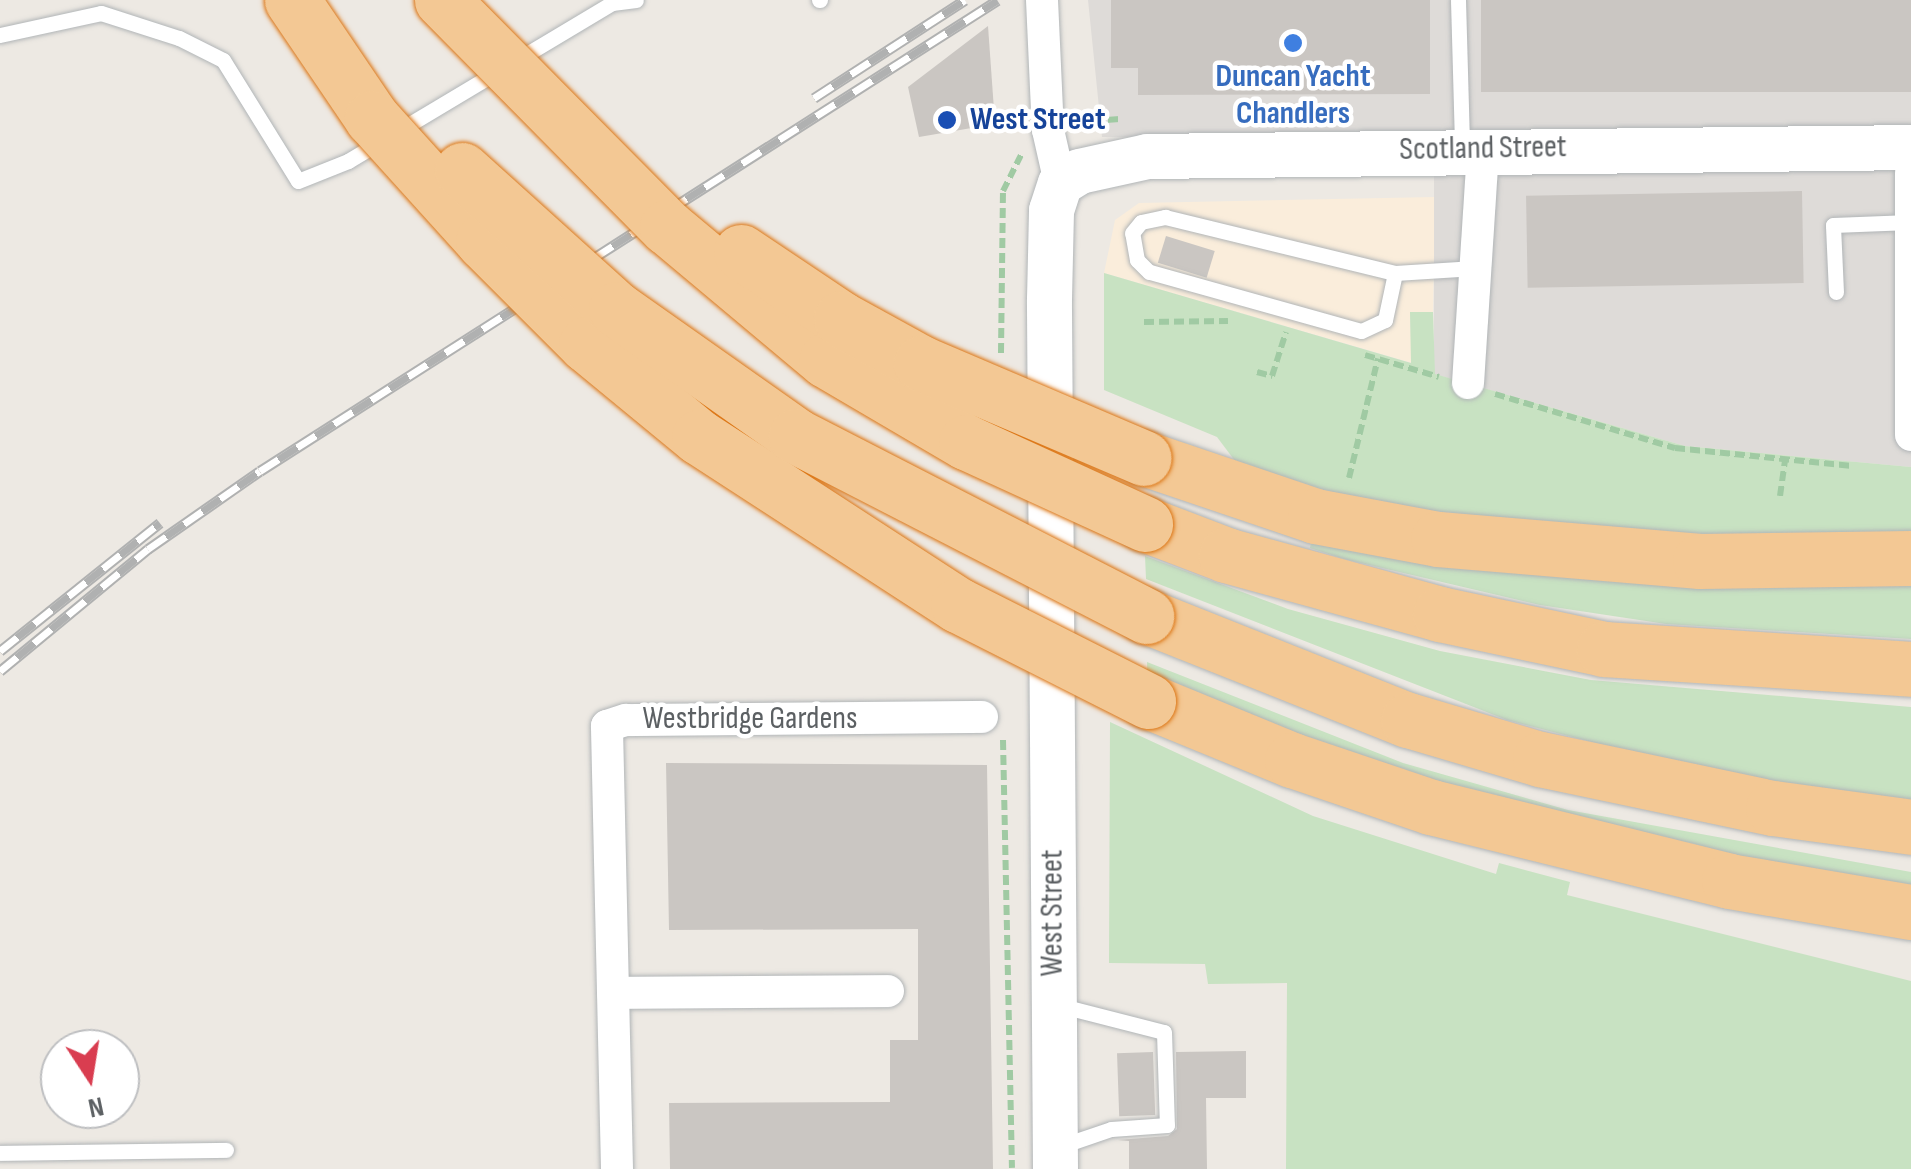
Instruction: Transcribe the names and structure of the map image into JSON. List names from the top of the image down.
{
  "streets": {
    "street": ["Scotland Street", "Westbridge Gardens", "West Street"]
  },
  "crossings": [
    ["Scotland Street", "West Street"]
  ],
  "places": ["Duncan Yacht Chandlers", "West Street"],
  "north": "bottom"
}
